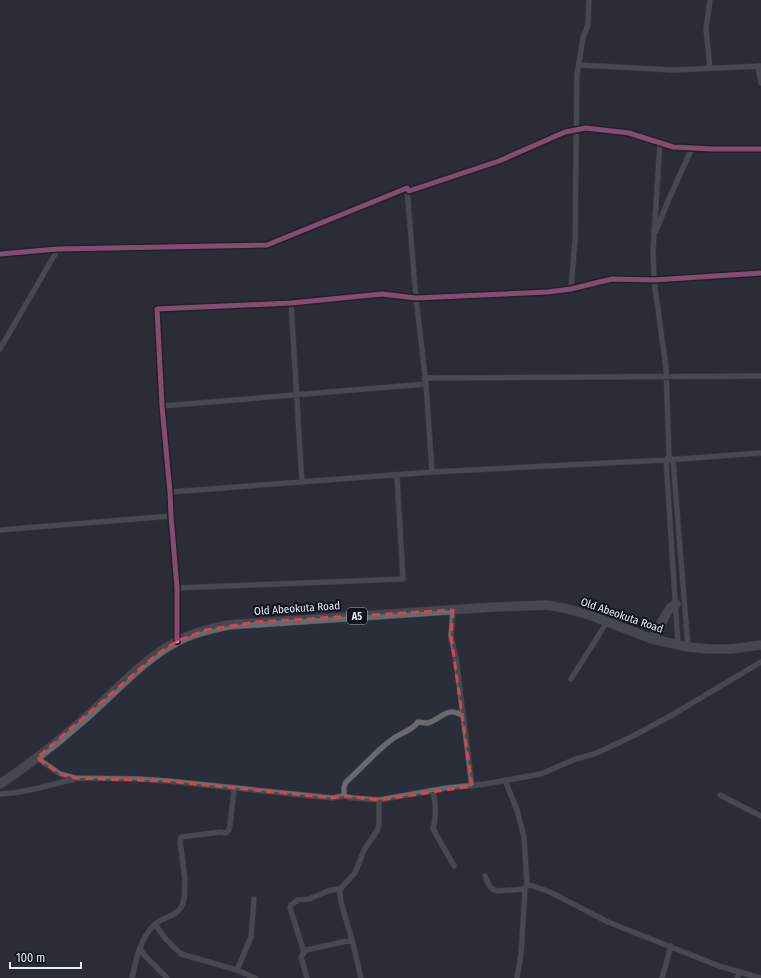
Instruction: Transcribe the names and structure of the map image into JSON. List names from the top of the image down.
{
  "streets": {
    "highway": ["Old Abeokuta Road", "A5"]
  },
  "scale_bar": "100 m"
}
